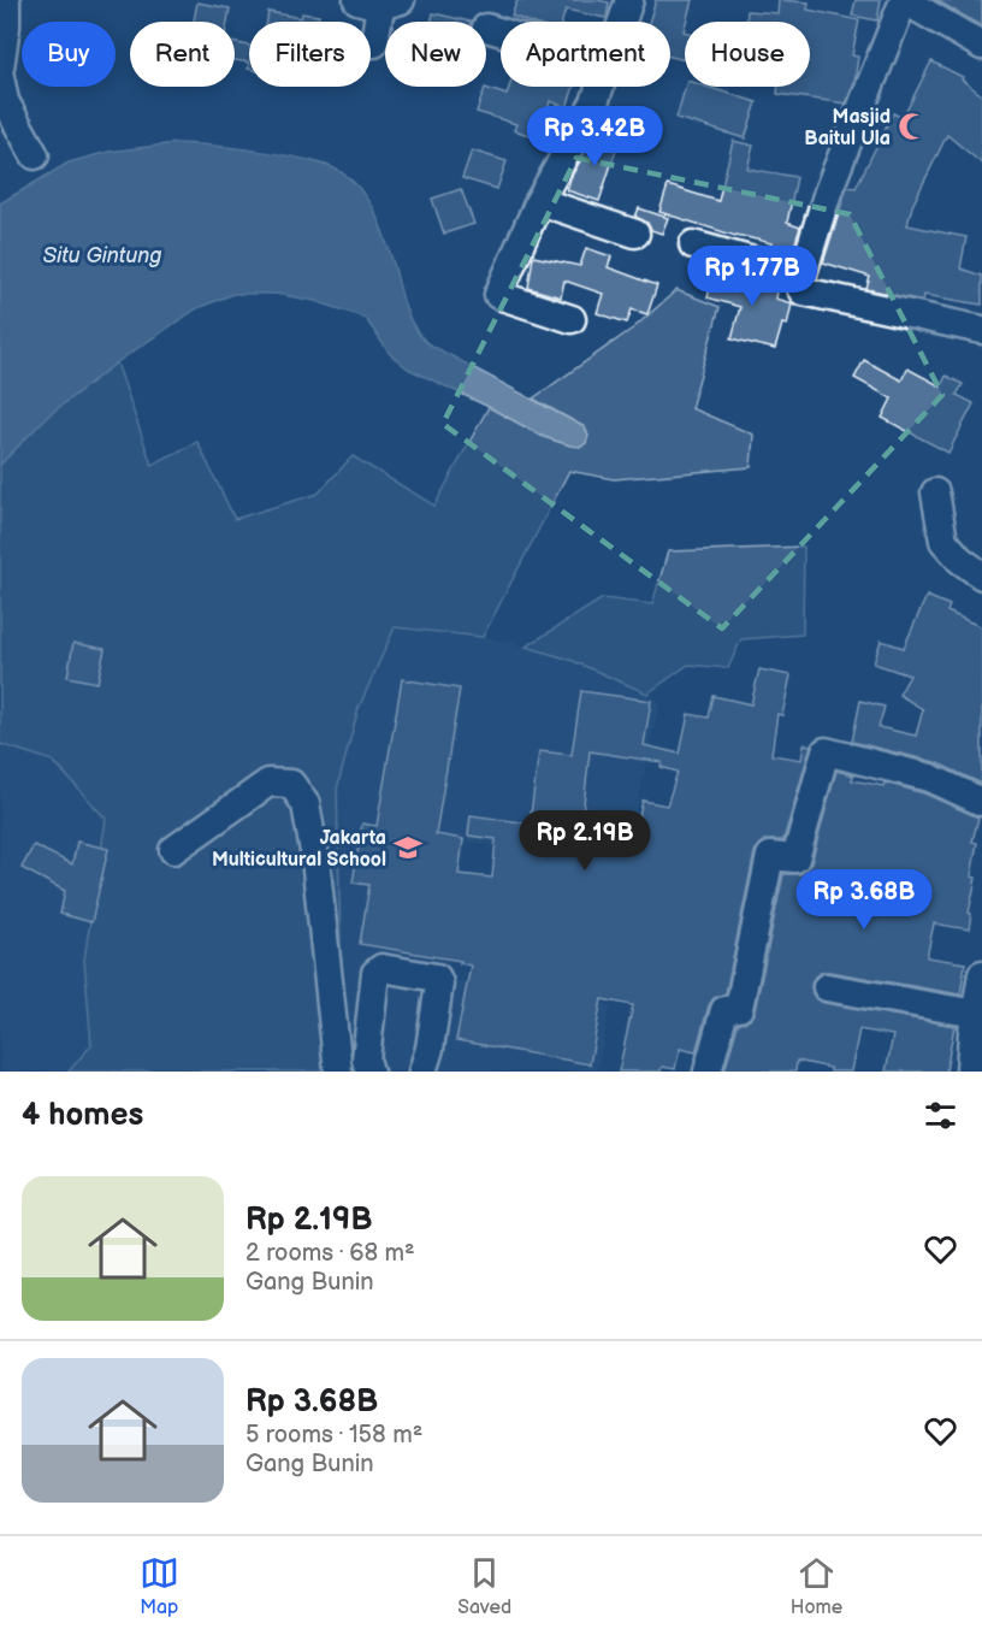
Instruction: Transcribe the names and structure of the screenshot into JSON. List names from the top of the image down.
{
  "water": ["Situ Gintung"],
  "places": {
    "mosque": ["Masjid Baitul Ula"],
    "school or university": ["Jakarta Multicultural School"]
  },
  "page": {
    "chip": [
      "Buy",
      "Rent",
      "Filters",
      "New",
      "Apartment",
      "House"
    ],
    "price": [
      "Rp 3.42B",
      "Rp 1.77B",
      "Rp 2.19B",
      "Rp 3.68B"
    ],
    "heading": "4 homes",
    "list": [
      {
        "name": "Rp 2.19B",
        "note": "2 rooms · 68 m² · Gang Bunin"
      },
      {
        "name": "Rp 3.68B",
        "note": "5 rooms · 158 m² · Gang Bunin"
      }
    ],
    "tabs": ["Map", "Saved", "Home"]
  }
}
